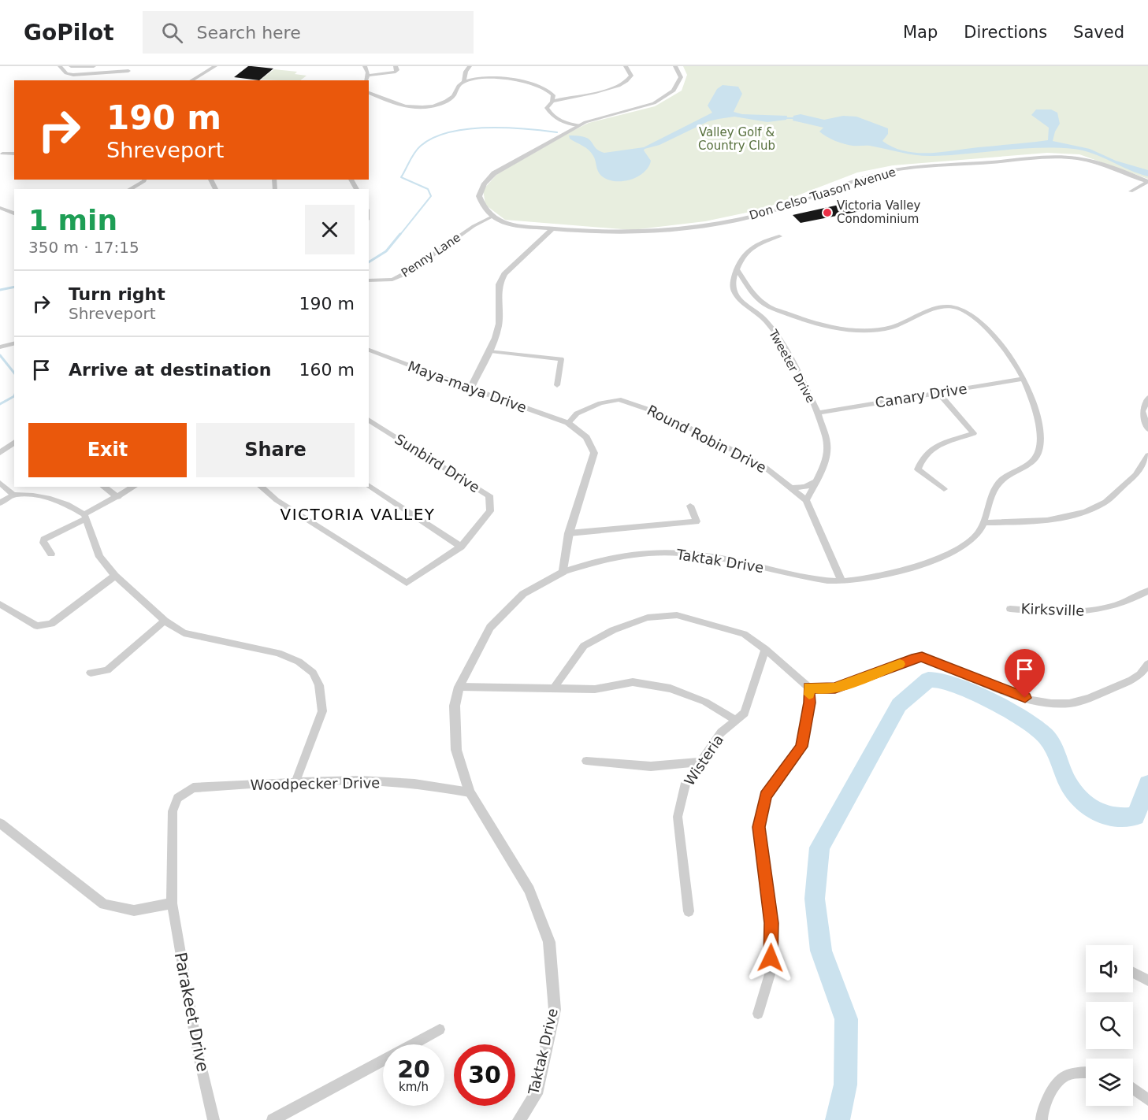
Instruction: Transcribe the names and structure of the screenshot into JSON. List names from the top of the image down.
{
  "streets": {
    "street": [
      "Don Celso Tuason Avenue",
      "Penny Lane",
      "Tweeter Drive",
      "Maya-maya Drive",
      "Canary Drive",
      "Round Robin Drive",
      "Sunbird Drive",
      "Taktak Drive",
      "Kirksville",
      "Wisteria",
      "Woodpecker Drive",
      "Parakeet Drive"
    ]
  },
  "crossings": [
    ["Don Celso Tuason Avenue", "Penny Lane"],
    ["Tweeter Drive", "Canary Drive"],
    ["Tweeter Drive", "Round Robin Drive"],
    ["Tweeter Drive", "Taktak Drive"],
    ["Maya-maya Drive", "Round Robin Drive"],
    ["Canary Drive", "Taktak Drive"],
    ["Round Robin Drive", "Taktak Drive"],
    ["Taktak Drive", "Woodpecker Drive"],
    ["Woodpecker Drive", "Parakeet Drive"]
  ],
  "districts": ["VICTORIA VALLEY"],
  "parks": ["Valley Golf & Country Club"],
  "places": ["Victoria Valley Condominium"],
  "page": {
    "header": "GoPilot",
    "search": "Search here",
    "nav": ["Map", "Directions", "Saved"],
    "turn": ["190 m", "Shreveport"],
    "heading": ["1 min", "350 m · 17:15"],
    "list": [
      {
        "name": "Turn right",
        "note": "Shreveport",
        "value": "190 m"
      },
      {
        "name": "Arrive at destination",
        "value": "160 m"
      }
    ],
    "buttons": ["Exit", "Share"],
    "speed": "20 km/h",
    "limit": "30"
  }
}
